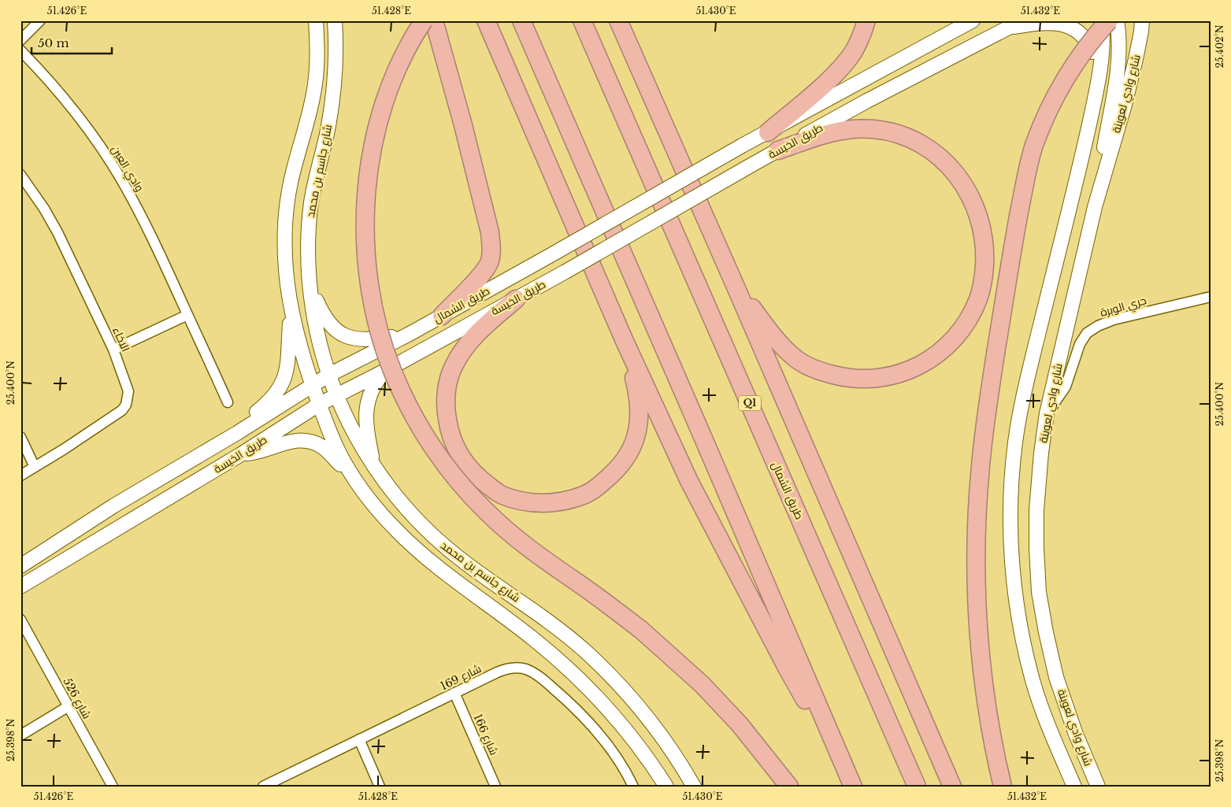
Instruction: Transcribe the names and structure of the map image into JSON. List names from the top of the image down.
{
  "streets": {
    "highway": ["طريق الشمال", "Q1"],
    "main road": ["شارع وادي لعوينة", "طريق الخيسة", "شارع جاسم بن محمد"],
    "street": [
      "وادي العين",
      "جري الوبرة",
      "الاخاء",
      "شارع 169",
      "شارع 526",
      "شارع 166"
    ]
  },
  "crossings": [
    ["شارع وادي لعوينة", "جري الوبرة"],
    ["طريق الخيسة", "شارع جاسم بن محمد"],
    ["طريق الخيسة", "طريق الشمال"],
    ["شارع جاسم بن محمد", "طريق الشمال"],
    ["شارع 169", "شارع 166"]
  ],
  "scale_bar": "50 m",
  "coordinates": [
    "51.426°E",
    "51.428°E",
    "51.430°E",
    "51.432°E",
    "25.402°N",
    "25.400°N",
    "25.398°N"
  ]
}
